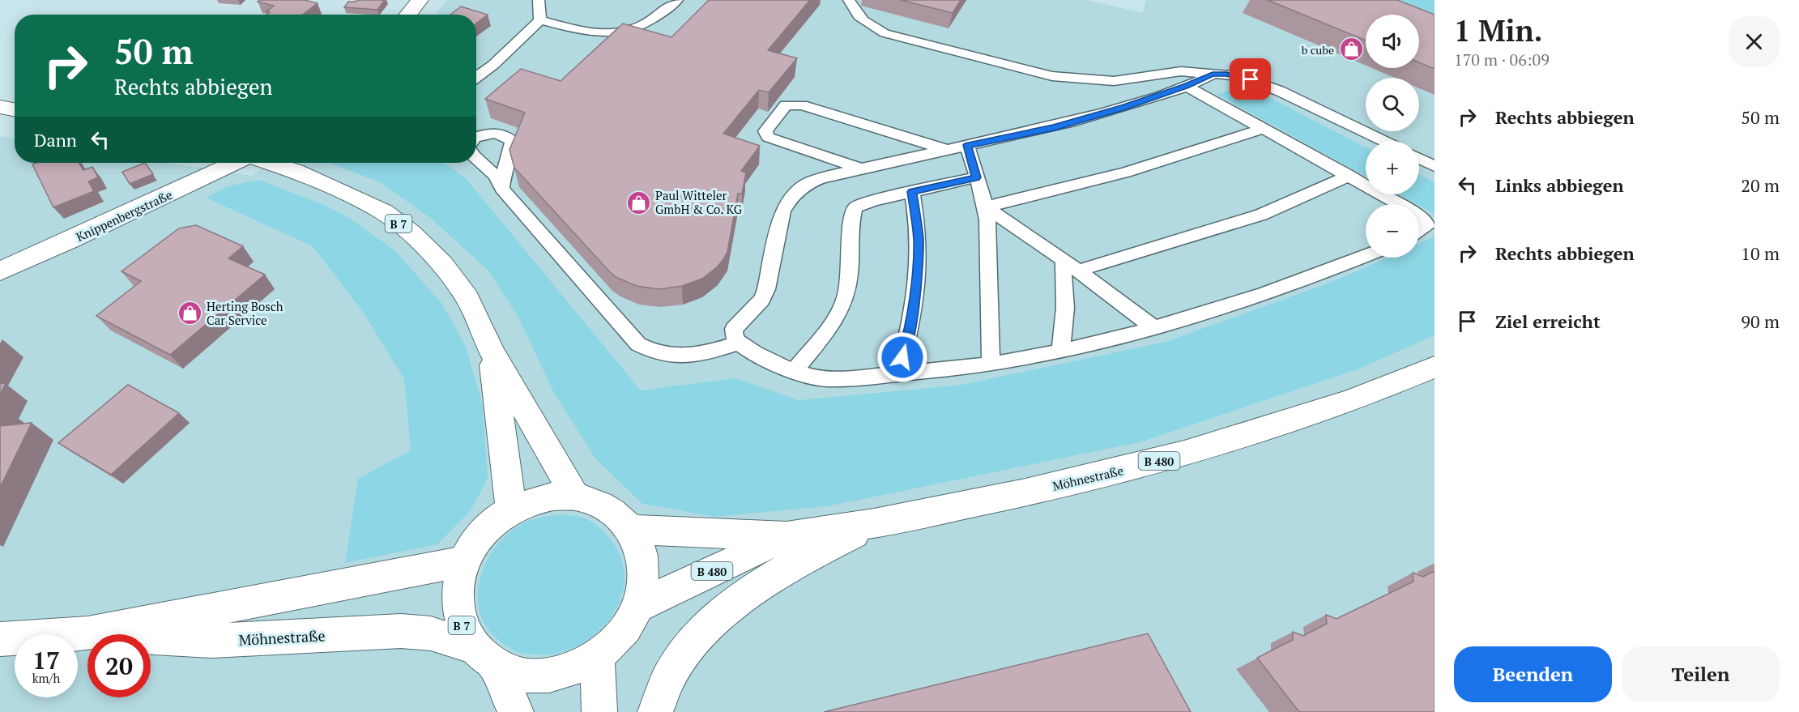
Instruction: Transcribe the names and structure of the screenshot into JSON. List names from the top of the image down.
{
  "streets": {
    "main road": [
      "Knippenbergstraße",
      "B 7",
      "B 480",
      "Möhnestraße"
    ]
  },
  "crossings": [
    ["B 7", "B 480"],
    ["B 7", "Möhnestraße"],
    ["B 480", "Möhnestraße"]
  ],
  "places": {
    "shop": ["b cube", "Paul Witteler GmbH & Co. KG", "Herting Bosch Car Service"]
  },
  "page": {
    "heading": ["1 Min.", "170 m · 06:09"],
    "map_buttons": ["+", "−"],
    "turn": ["50 m", "Rechts abbiegen"],
    "list": [
      {
        "name": "Rechts abbiegen",
        "value": "50 m"
      },
      {
        "name": "Links abbiegen",
        "value": "20 m"
      },
      {
        "name": "Rechts abbiegen",
        "value": "10 m"
      },
      {
        "name": "Ziel erreicht",
        "value": "90 m"
      }
    ],
    "then": "Dann",
    "speed": "17 km/h",
    "limit": "20",
    "buttons": ["Beenden", "Teilen"]
  }
}
